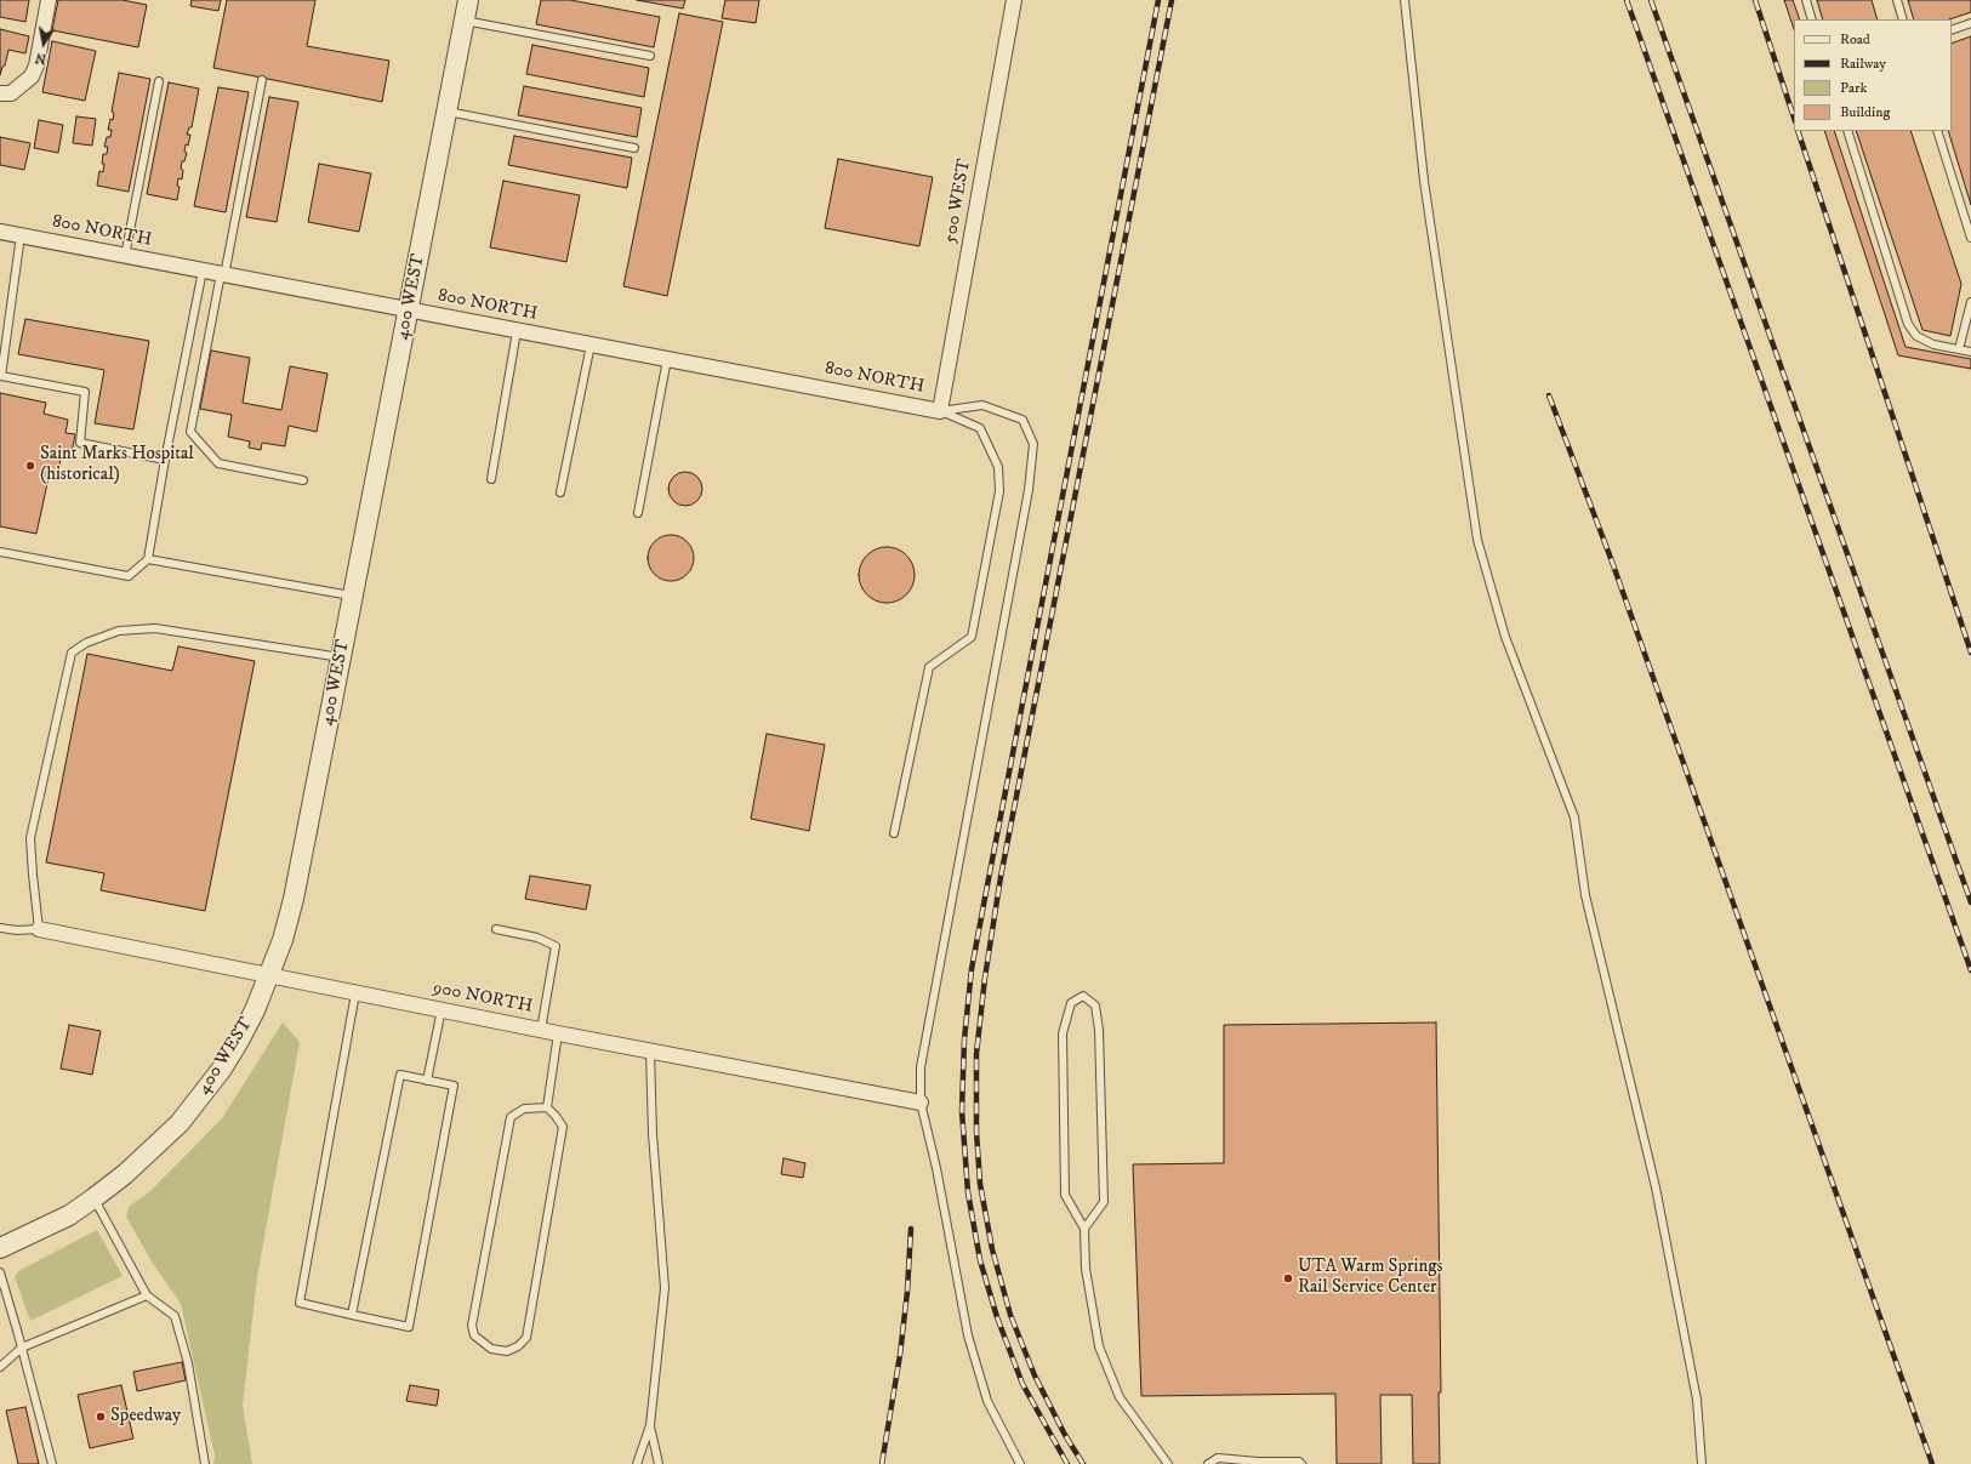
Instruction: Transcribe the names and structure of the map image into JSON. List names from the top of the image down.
{
  "streets": {
    "street": [
      "500 WEST",
      "800 NORTH",
      "400 WEST",
      "900 NORTH"
    ]
  },
  "crossings": [
    ["500 WEST", "800 NORTH"],
    ["800 NORTH", "400 WEST"],
    ["400 WEST", "900 NORTH"]
  ],
  "places": ["Saint Marks Hospital (historical)", "UTA Warm Springs Rail Service Center", "Speedway"],
  "legend": [
    "Road",
    "Railway",
    "Park",
    "Building"
  ],
  "north": "bottom"
}
